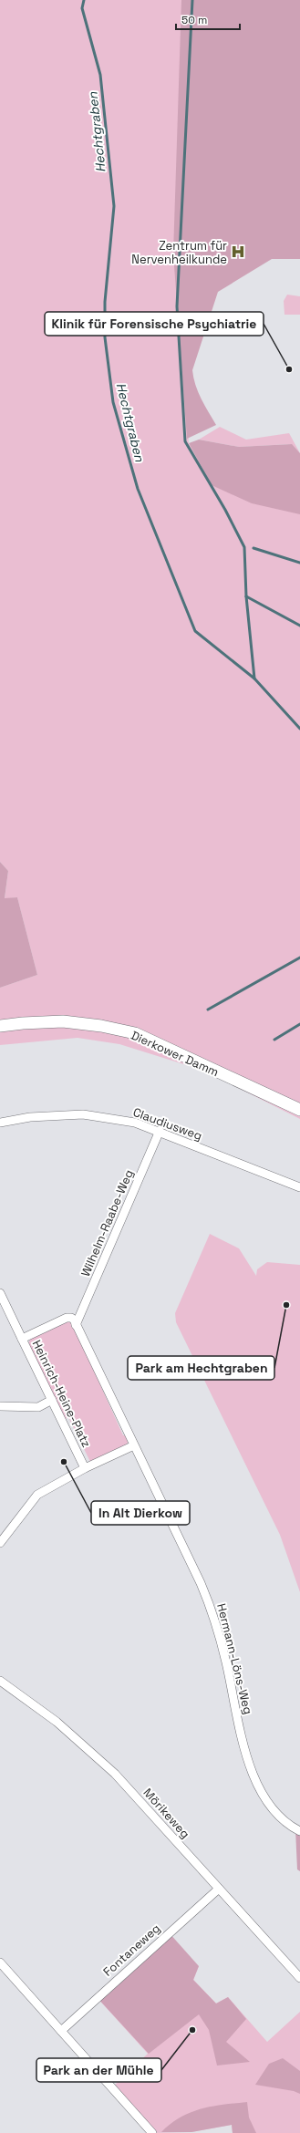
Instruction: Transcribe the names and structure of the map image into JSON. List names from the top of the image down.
{
  "streets": {
    "street": [
      "Dierkower Damm",
      "Claudiusweg",
      "Wilhelm-Raabe-Weg",
      "Heinrich-Heine-Platz",
      "Hermann-Löns-Weg",
      "Mörikeweg",
      "Fontaneweg"
    ]
  },
  "crossings": [
    ["Claudiusweg", "Wilhelm-Raabe-Weg"],
    ["Wilhelm-Raabe-Weg", "Heinrich-Heine-Platz"],
    ["Mörikeweg", "Fontaneweg"]
  ],
  "water": ["Hechtgraben"],
  "places": {
    "hospital": ["Zentrum für Nervenheilkunde"],
    "other": [
      "Klinik für Forensische Psychiatrie",
      "Park am Hechtgraben",
      "In Alt Dierkow",
      "Park an der Mühle"
    ]
  },
  "scale_bar": "50 m"
}
